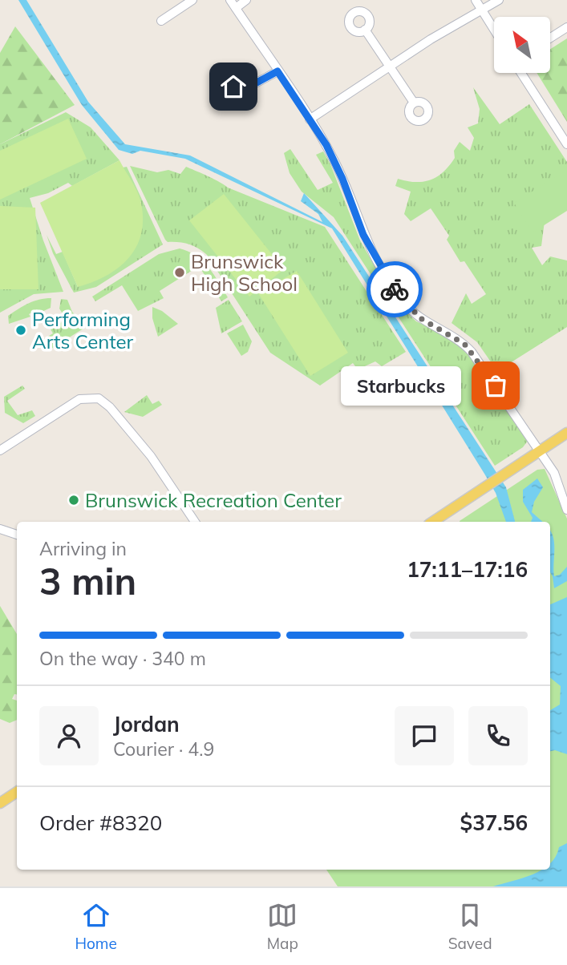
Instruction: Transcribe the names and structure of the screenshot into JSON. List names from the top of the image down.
{
  "places": [
    "Brunswick High School",
    "Performing Arts Center",
    "Starbucks",
    "Brunswick Recreation Center"
  ],
  "north": "top left",
  "page": {
    "bubble": "Starbucks",
    "heading": ["3 min", "Arriving in", "17:11–17:16"],
    "panel": [
      "Jordan",
      "Courier · 4.9",
      "Order #8320",
      "$37.56"
    ],
    "bar": "On the way · 340 m",
    "tabs": ["Home", "Map", "Saved"]
  }
}
